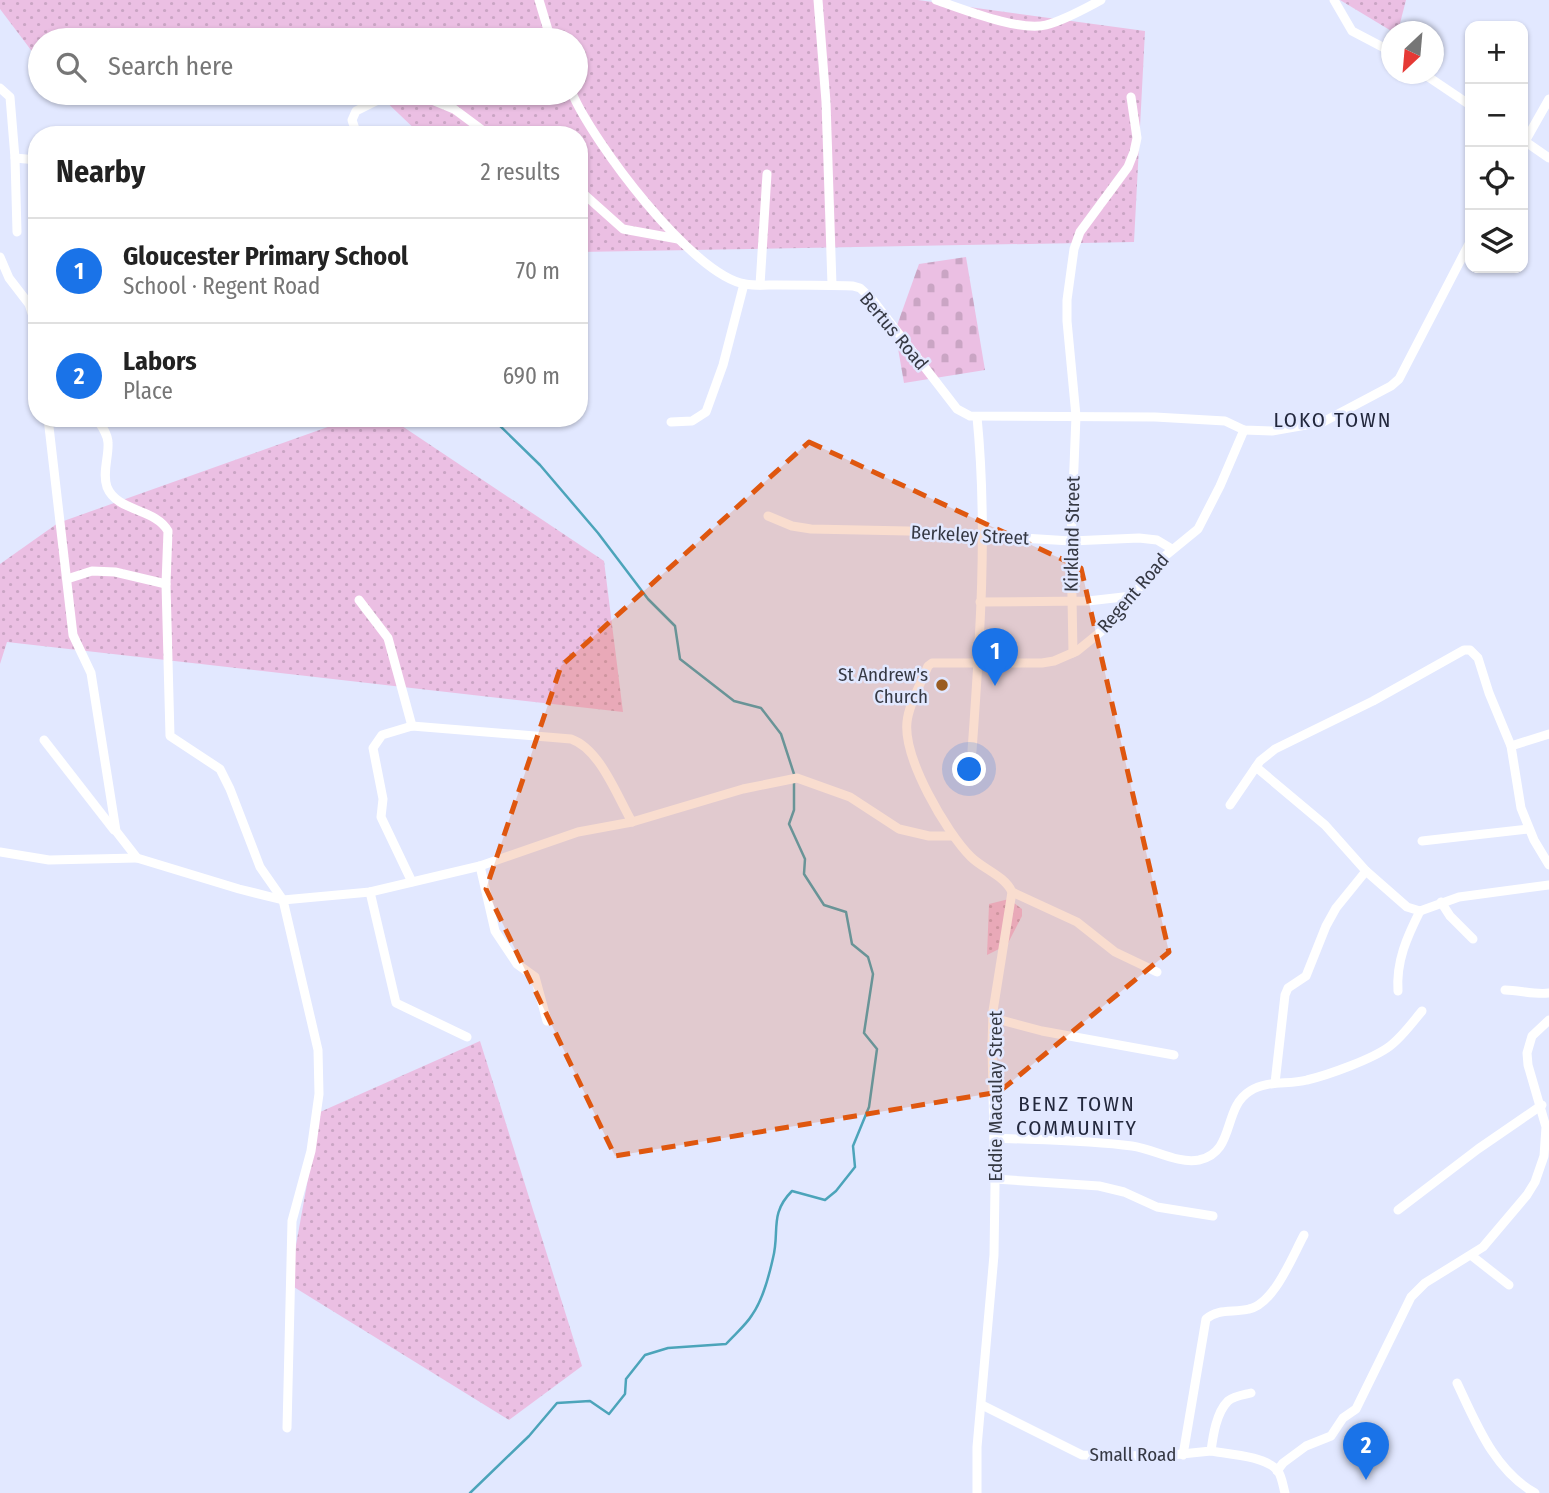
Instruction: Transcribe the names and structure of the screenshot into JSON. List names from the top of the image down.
{
  "streets": {
    "street": [
      "Bertus Road",
      "Kirkland Street",
      "Berkeley Street",
      "Regent Road",
      "Eddie Macaulay Street",
      "Small Road"
    ]
  },
  "crossings": [
    ["Kirkland Street", "Berkeley Street"],
    ["Kirkland Street", "Regent Road"],
    ["Berkeley Street", "Regent Road"],
    ["Eddie Macaulay Street", "Small Road"]
  ],
  "districts": ["LOKO TOWN", "BENZ TOWN COMMUNITY"],
  "places": ["St Andrew's Church"],
  "north": "bottom left",
  "page": {
    "map_buttons": ["+", "−"],
    "search": "Search here",
    "heading": ["Nearby", "2 results"],
    "list": [
      {
        "mark": "1",
        "name": "Gloucester Primary School",
        "note": "School · Regent Road",
        "value": "70 m"
      },
      {
        "mark": "2",
        "name": "Labors",
        "note": "Place",
        "value": "690 m"
      }
    ],
    "pins": ["1", "2"]
  }
}
